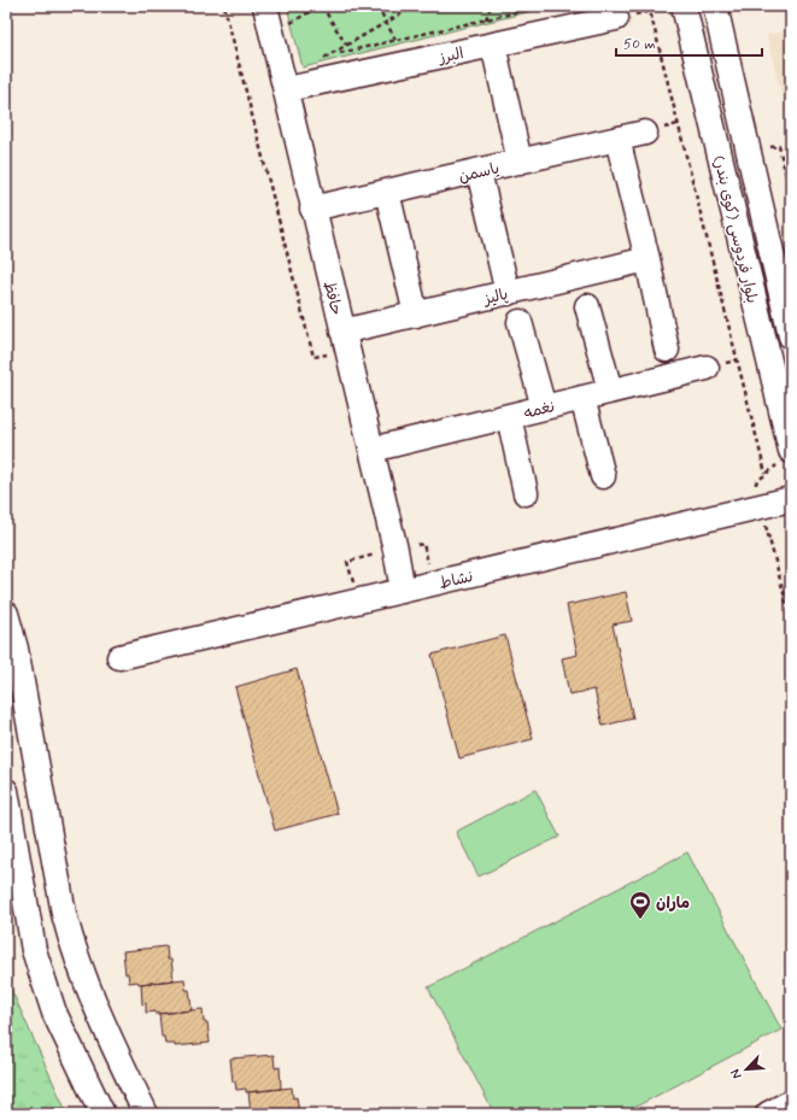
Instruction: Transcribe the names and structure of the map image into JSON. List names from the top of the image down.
{
  "streets": {
    "street": [
      "البرز",
      "یاسمن",
      "بلوار فردوسی (کوی بندر)",
      "پالیز",
      "حافظ",
      "نغمه",
      "نشاط"
    ]
  },
  "crossings": [
    ["البرز", "حافظ"],
    ["یاسمن", "حافظ"],
    ["پالیز", "حافظ"],
    ["حافظ", "نغمه"],
    ["حافظ", "نشاط"]
  ],
  "places": {
    "sports": ["ماران"]
  },
  "scale_bar": "50 m",
  "north": "bottom left"
}
